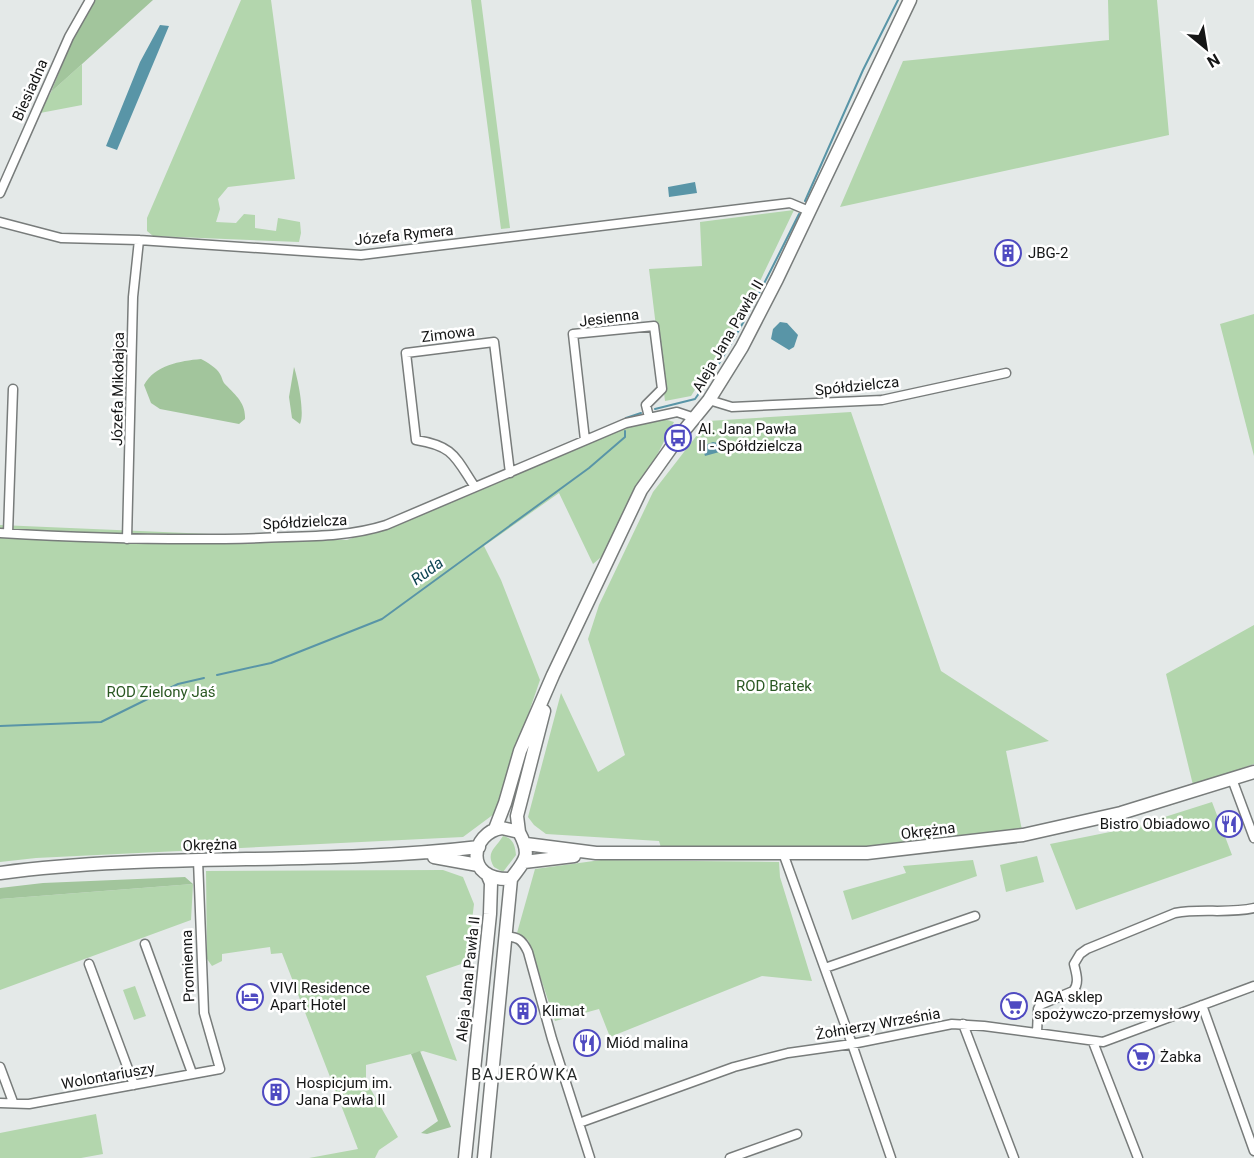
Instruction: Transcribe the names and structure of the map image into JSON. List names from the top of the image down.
{
  "streets": {
    "street": [
      "Biesiadna",
      "Józefa Rymera",
      "Jesienna",
      "Zimowa",
      "Aleja Jana Pawła II",
      "Spółdzielcza",
      "Józefa Mikołajca",
      "Okrężna",
      "Promienna",
      "Żołnierzy Września",
      "Wolontariuszy"
    ]
  },
  "crossings": [
    ["Józefa Rymera", "Aleja Jana Pawła II"],
    ["Józefa Rymera", "Józefa Mikołajca"],
    ["Jesienna", "Spółdzielcza"],
    ["Zimowa", "Spółdzielcza"],
    ["Aleja Jana Pawła II", "Spółdzielcza"],
    ["Aleja Jana Pawła II", "Okrężna"],
    ["Spółdzielcza", "Józefa Mikołajca"],
    ["Okrężna", "Promienna"],
    ["Promienna", "Wolontariuszy"]
  ],
  "districts": ["BAJERÓWKA"],
  "water": ["Ruda"],
  "parks": ["ROD Bratek", "ROD Zielony Jaś"],
  "places": {
    "building": ["JBG-2", "Klimat", "Hospicjum im. Jana Pawła II"],
    "bus stop": ["Al. Jana Pawła II - Spółdzielcza"],
    "restaurant": ["Bistro Obiadowo", "Miód malina"],
    "hotel": ["VIVI Residence Apart Hotel"],
    "supermarket": ["AGA sklep spożywczo-przemysłowy", "Żabka"]
  },
  "north": "bottom right"
}
